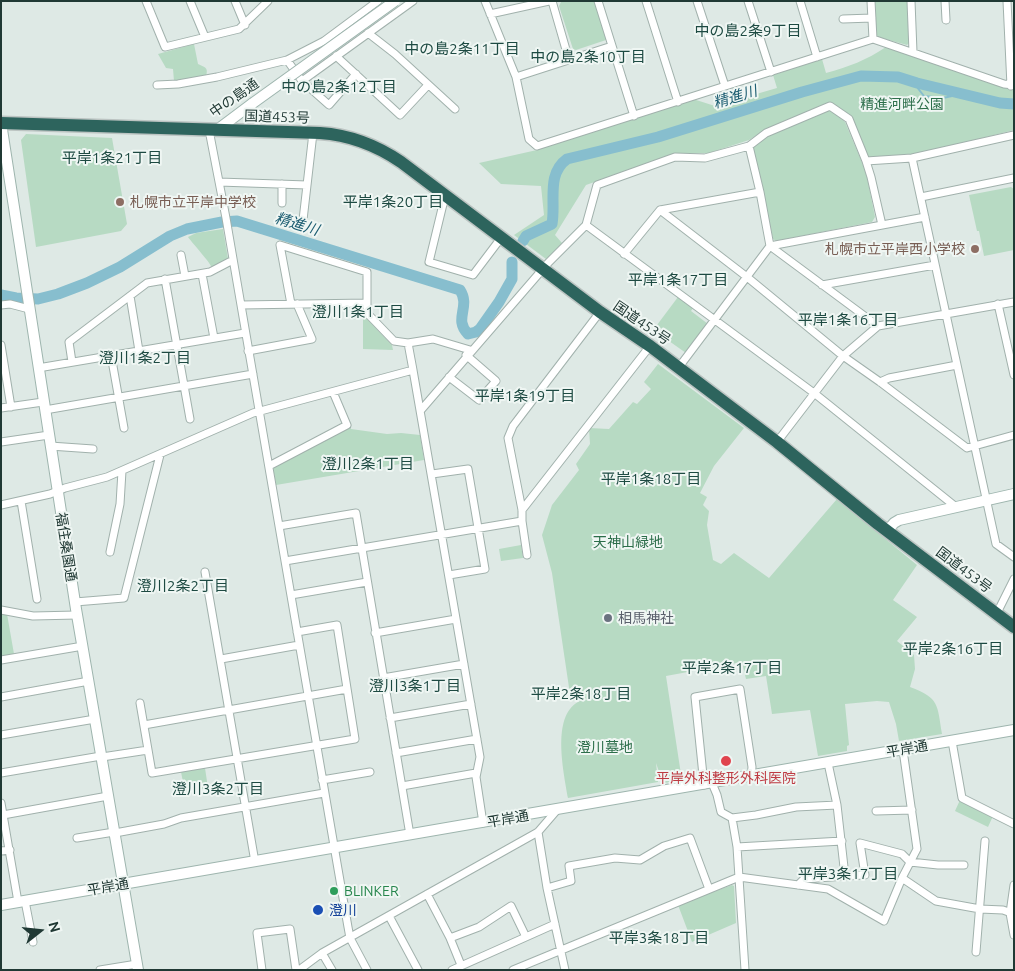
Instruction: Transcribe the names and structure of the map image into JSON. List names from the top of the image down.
{
  "streets": {
    "highway": ["中の島通", "国道453号"],
    "street": ["福住桑園通", "平岸通"]
  },
  "crossings": [
    ["中の島通", "国道453号"],
    ["中の島通", "福住桑園通"],
    ["福住桑園通", "平岸通"]
  ],
  "districts": [
    "中の島2条9丁目",
    "中の島2条11丁目",
    "中の島2条10丁目",
    "中の島2条12丁目",
    "平岸1条21丁目",
    "平岸1条20丁目",
    "平岸1条17丁目",
    "澄川1条1丁目",
    "平岸1条16丁目",
    "澄川1条2丁目",
    "平岸1条19丁目",
    "澄川2条1丁目",
    "平岸1条18丁目",
    "澄川2条2丁目",
    "平岸2条16丁目",
    "平岸2条17丁目",
    "澄川3条1丁目",
    "平岸2条18丁目",
    "澄川3条2丁目",
    "平岸3条17丁目",
    "平岸3条18丁目"
  ],
  "water": ["精進川"],
  "parks": ["精進河畔公園", "天神山緑地", "澄川墓地"],
  "places": [
    "札幌市立平岸中学校",
    "札幌市立平岸西小学校",
    "相馬神社",
    "平岸外科整形外科医院",
    "BLINKER",
    "澄川"
  ],
  "north": "right"
}
